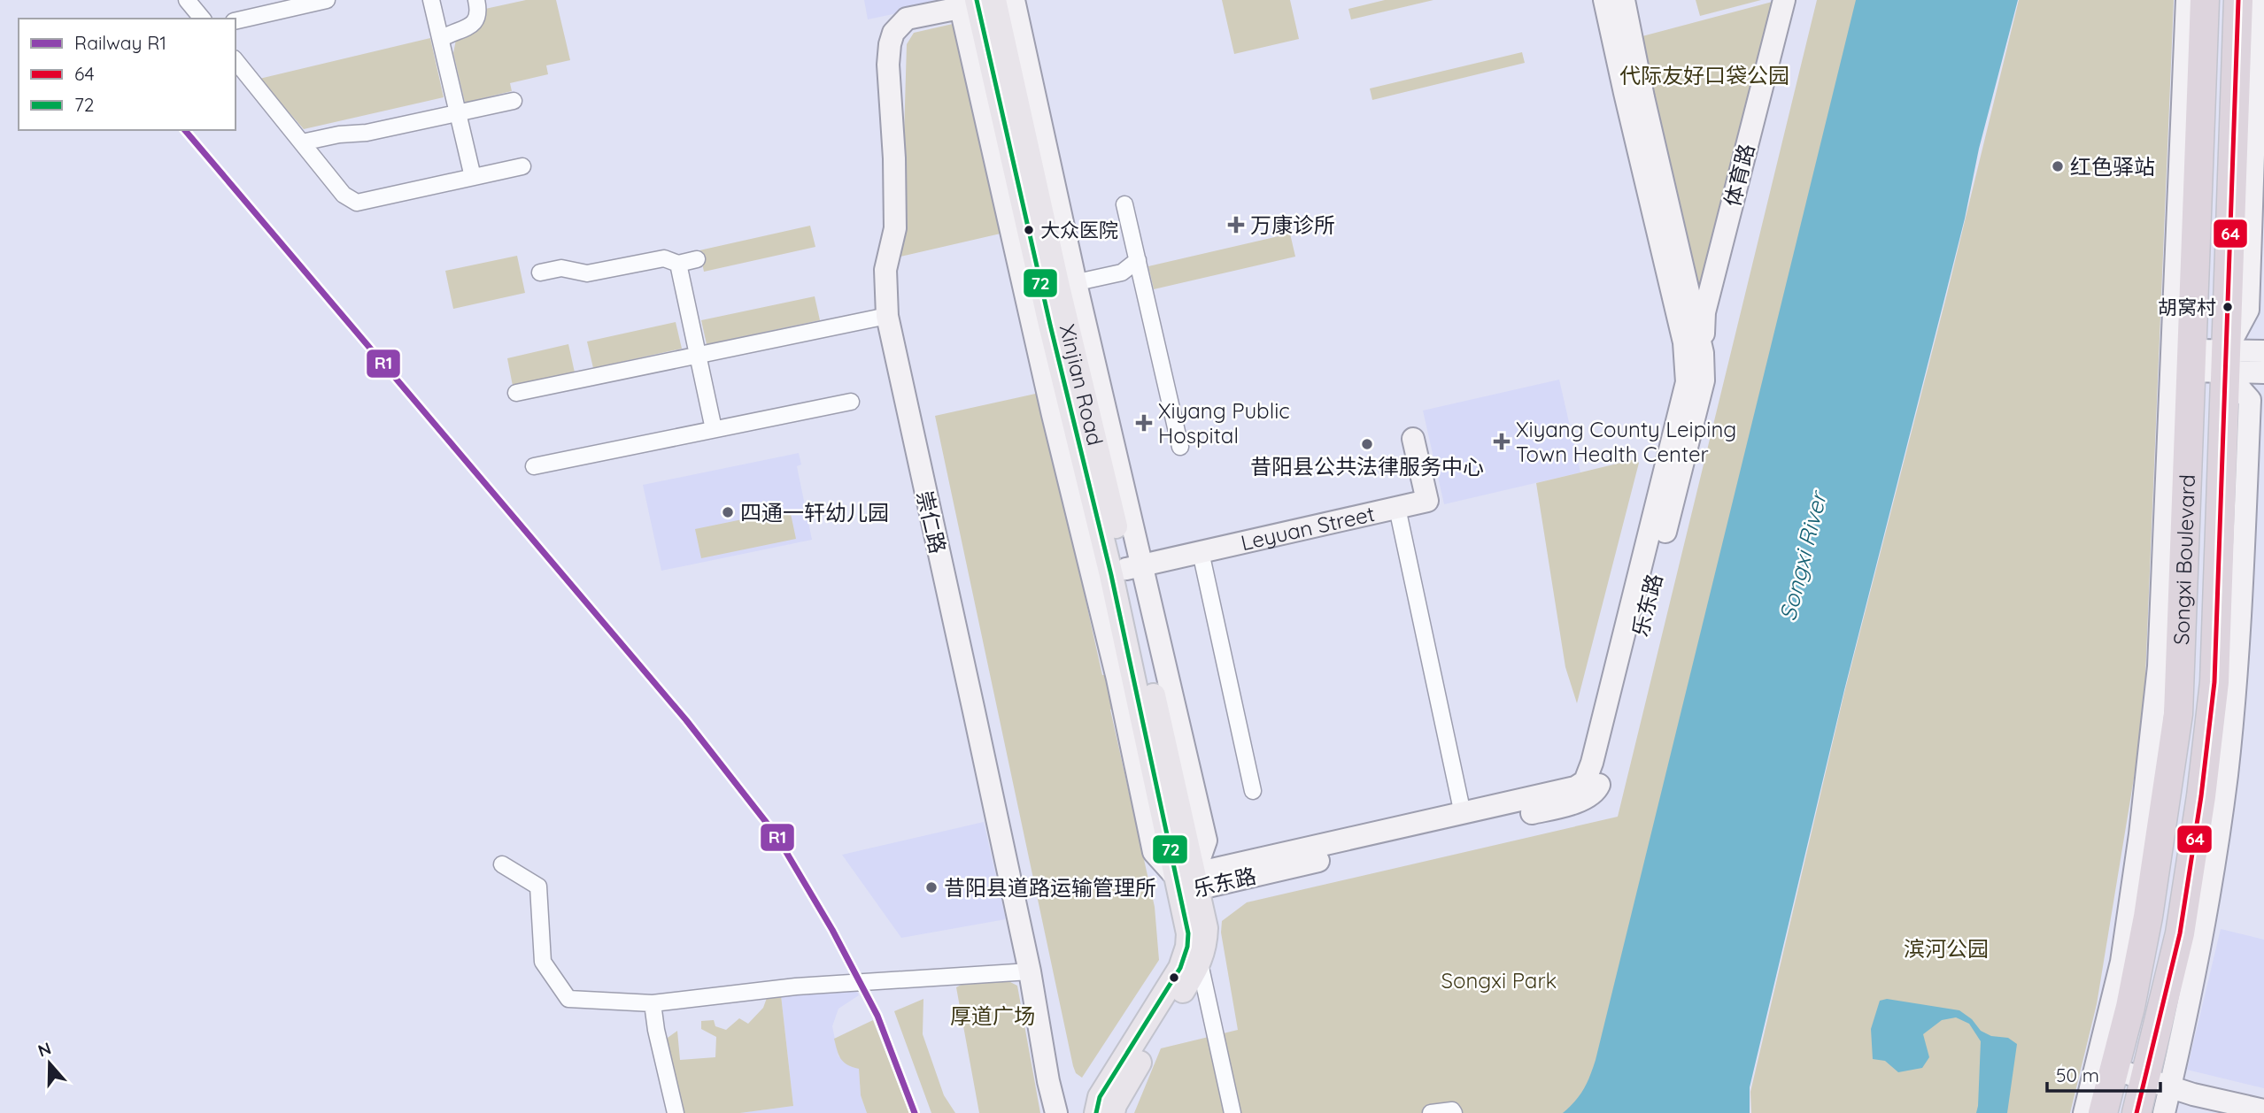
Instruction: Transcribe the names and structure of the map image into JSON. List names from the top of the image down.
{
  "streets": {
    "highway": ["Songxi Boulevard"],
    "main road": [
      "体育路",
      "Xinjian Road",
      "崇仁路",
      "Leyuan Street",
      "乐东路"
    ]
  },
  "crossings": [
    ["体育路", "乐东路"],
    ["Xinjian Road", "崇仁路"],
    ["Xinjian Road", "Leyuan Street"],
    ["Xinjian Road", "乐东路"]
  ],
  "water": ["Songxi River"],
  "parks": [
    "代际友好口袋公园",
    "滨河公园",
    "Songxi Park",
    "厚道广场"
  ],
  "places": {
    "other": [
      "红色驿站",
      "大众医院",
      "胡窝村",
      "昔阳县公共法律服务中心",
      "四通一轩幼儿园",
      "昔阳县道路运输管理所"
    ],
    "health": ["万康诊所", "Xiyang Public Hospital", "Xiyang County Leiping Town Health Center"]
  },
  "lines": ["transit line 64", "transit line 72", "rail line R1"],
  "legend": ["Railway R1", "64", "72"],
  "scale_bar": "50 m",
  "north": "top"
}
